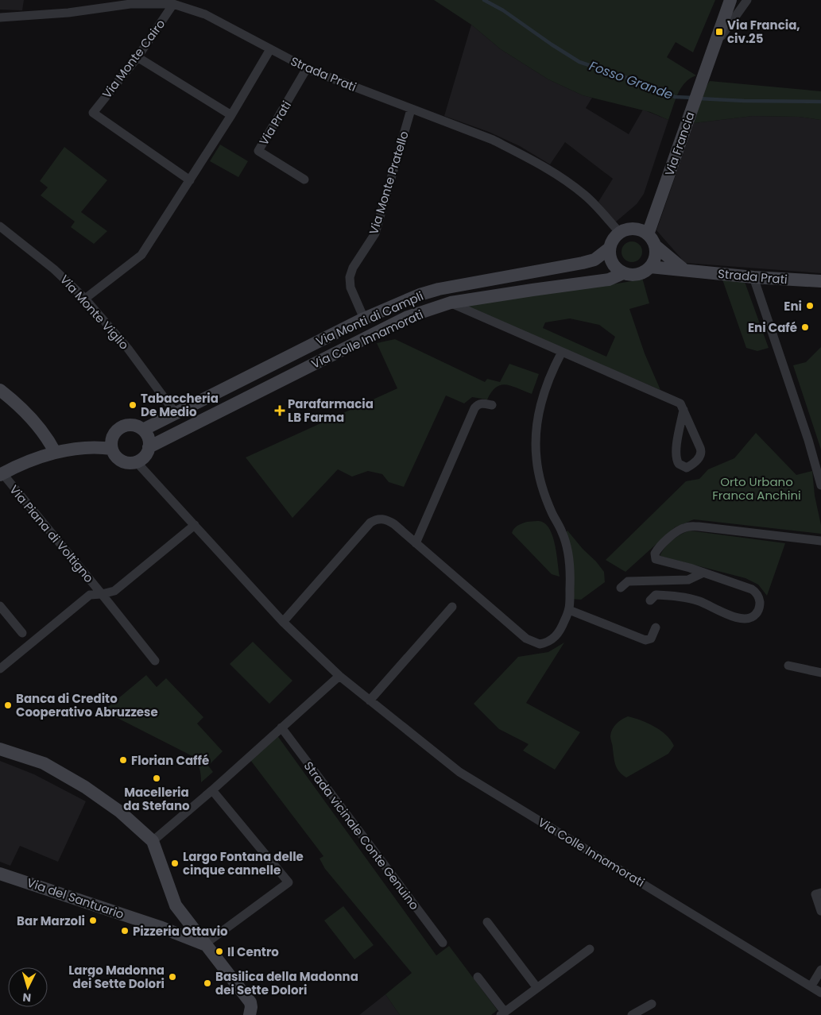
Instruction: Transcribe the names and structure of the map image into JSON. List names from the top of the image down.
{
  "streets": {
    "street": [
      "Via Monte Cairo",
      "Strada Prati",
      "Via Prati",
      "Via Francia",
      "Via Monte Pratello",
      "Via Monte Viglio",
      "Via Monti di Campli",
      "Via Colle Innamorati",
      "Via Piana di Voltigno",
      "Strada vicinale Conte Genuino",
      "Via del Santuario"
    ]
  },
  "crossings": [
    ["Via Monte Cairo", "Strada Prati"],
    ["Strada Prati", "Via Prati"],
    ["Strada Prati", "Via Francia"],
    ["Strada Prati", "Via Monte Pratello"],
    ["Strada Prati", "Via Monti di Campli"],
    ["Strada Prati", "Via Colle Innamorati"],
    ["Via Francia", "Via Monti di Campli"],
    ["Via Francia", "Via Colle Innamorati"],
    ["Via Monte Pratello", "Via Monti di Campli"],
    ["Via Monte Viglio", "Via Monti di Campli"],
    ["Via Monti di Campli", "Via Colle Innamorati"],
    ["Via Colle Innamorati", "Via Piana di Voltigno"]
  ],
  "water": ["Fosso Grande"],
  "parks": ["Orto Urbano Franca Anchini"],
  "places": {
    "transit": ["Via Francia, civ.25"],
    "other": [
      "Eni",
      "Eni Café",
      "Tabaccheria De Medio",
      "Banca di Credito Cooperativo Abruzzese",
      "Florian Caffé",
      "Macelleria da Stefano",
      "Largo Fontana delle cinque cannelle",
      "Bar Marzoli",
      "Pizzeria Ottavio",
      "Il Centro",
      "Largo Madonna dei Sette Dolori",
      "Basilica della Madonna dei Sette Dolori"
    ],
    "health": ["Parafarmacia LB Farma"]
  },
  "north": "bottom"
}
